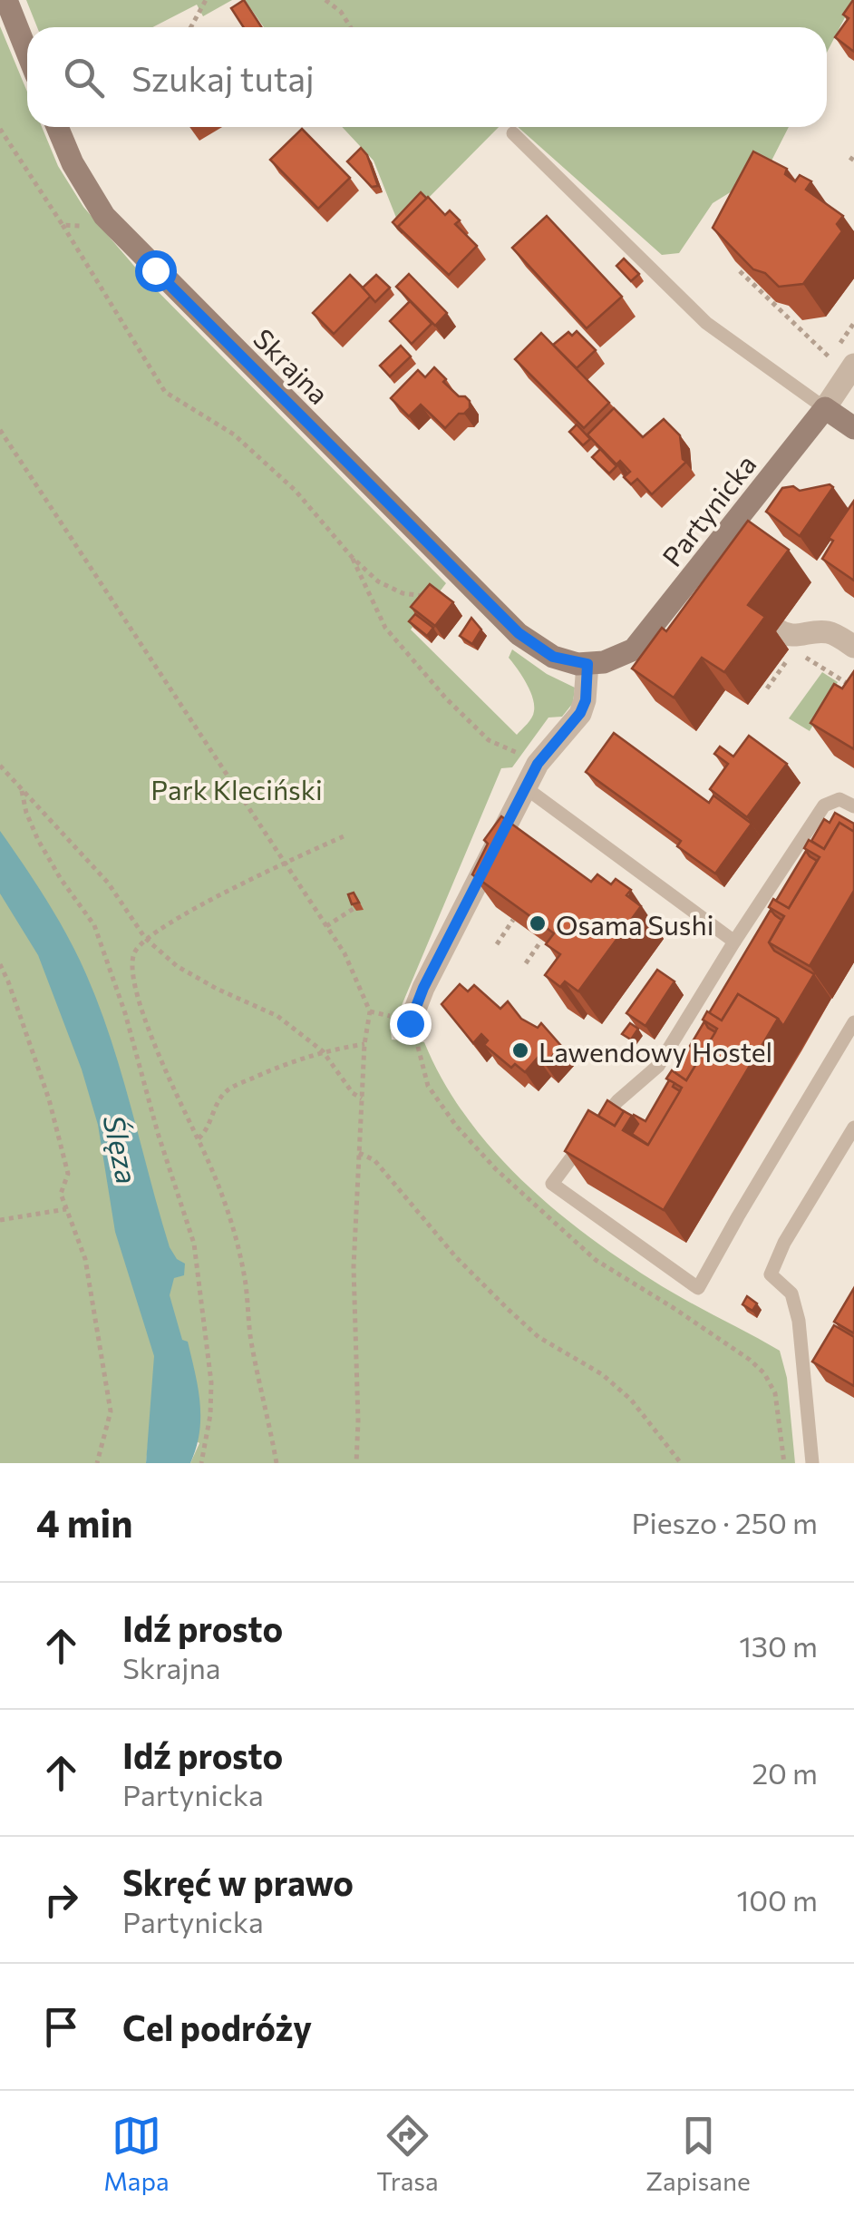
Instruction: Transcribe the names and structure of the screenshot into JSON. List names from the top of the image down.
{
  "streets": {
    "street": ["Skrajna", "Partynicka"]
  },
  "crossings": [
    ["Skrajna", "Partynicka"]
  ],
  "water": ["Ślęza"],
  "parks": ["Park Kleciński"],
  "places": ["Osama Sushi", "Lawendowy Hostel"],
  "page": {
    "search": "Szukaj tutaj",
    "heading": ["4 min", "Pieszo · 250 m"],
    "list": [
      ["Idź prosto", "Skrajna", "130 m"],
      ["Idź prosto", "Partynicka", "20 m"],
      ["Skręć w prawo", "Partynicka", "100 m"],
      "Cel podróży"
    ],
    "nav": ["Mapa", "Trasa", "Zapisane"]
  }
}
